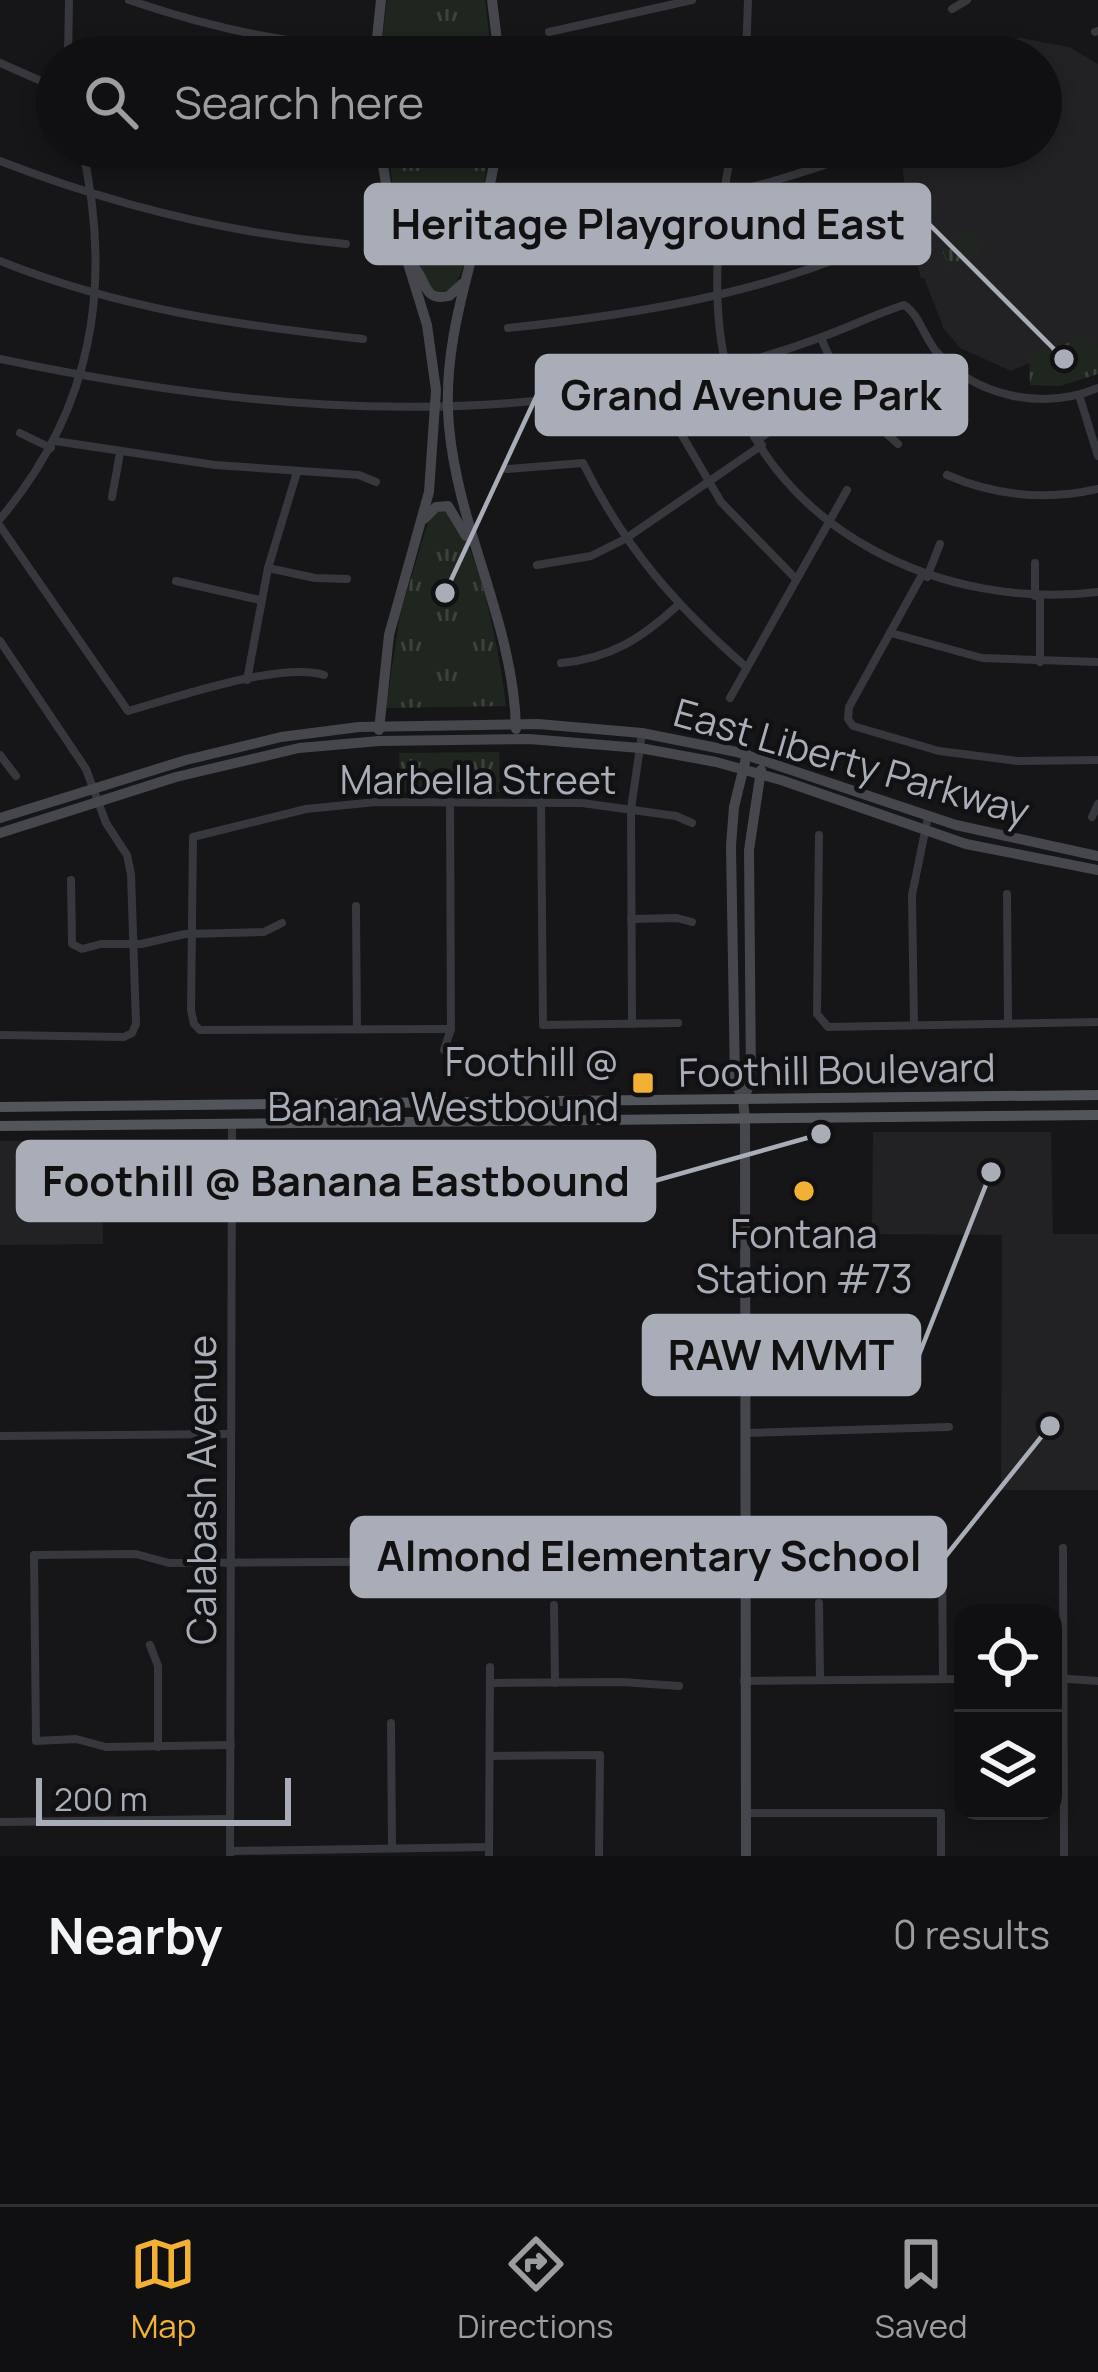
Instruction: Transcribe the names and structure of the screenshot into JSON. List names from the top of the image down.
{
  "streets": {
    "main road": ["Foothill Boulevard"],
    "street": ["East Liberty Parkway", "Marbella Street", "Calabash Avenue"]
  },
  "crossings": [
    ["Foothill Boulevard", "Calabash Avenue"]
  ],
  "places": {
    "other": [
      "Heritage Playground East",
      "Grand Avenue Park",
      "Foothill @ Banana Eastbound",
      "RAW MVMT",
      "Fontana Station #73",
      "Almond Elementary School"
    ],
    "transit": ["Foothill @ Banana Westbound"]
  },
  "scale_bar": "200 m",
  "page": {
    "search": "Search here",
    "scale": "200 m",
    "heading": ["Nearby", "0 results"],
    "nav": ["Map", "Directions", "Saved"]
  }
}
